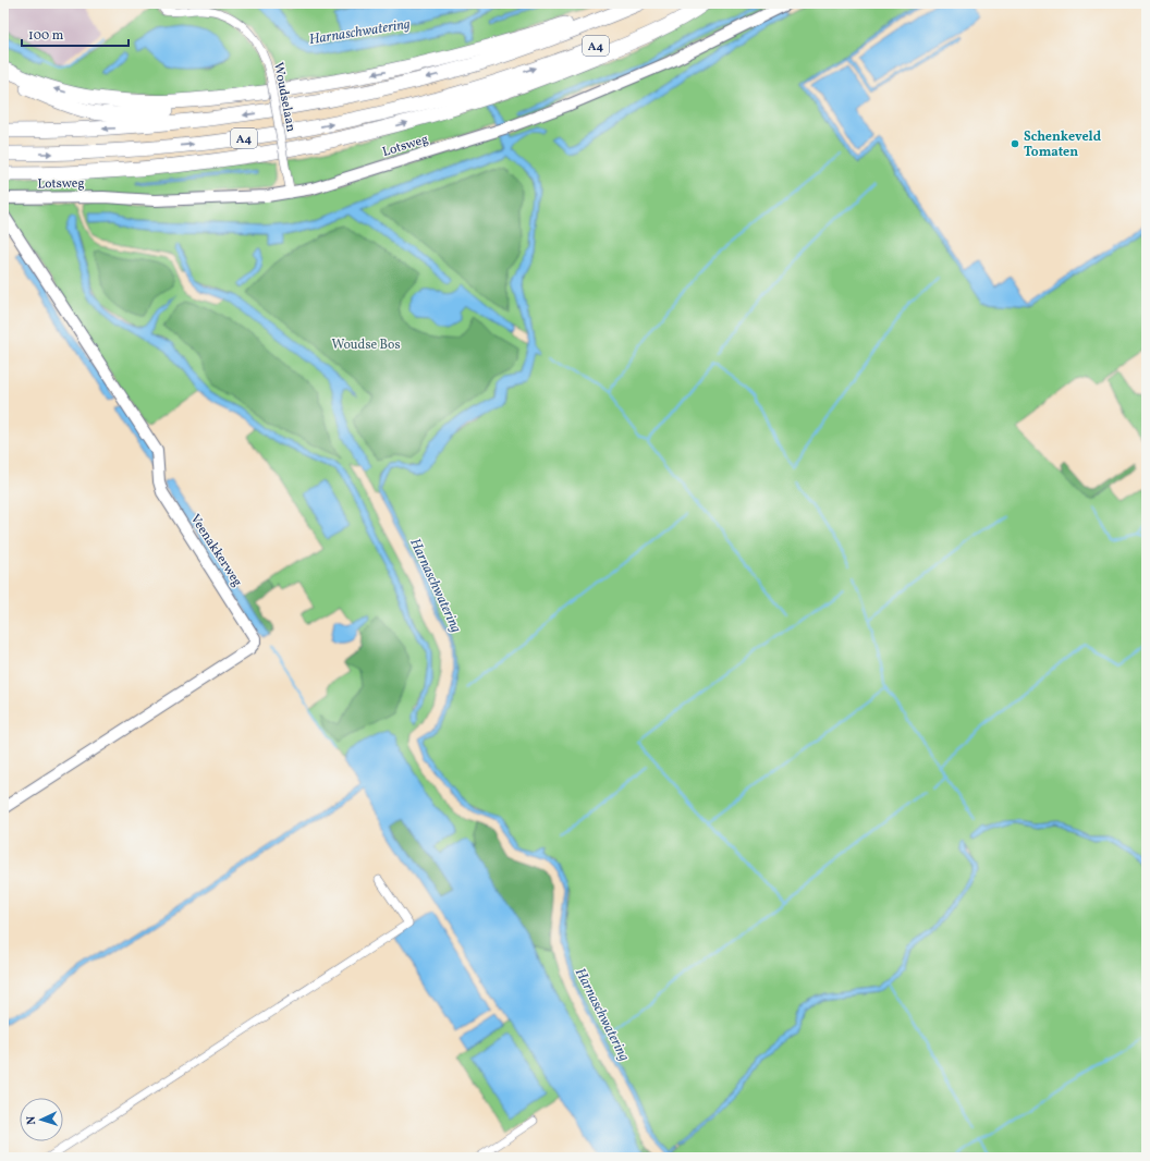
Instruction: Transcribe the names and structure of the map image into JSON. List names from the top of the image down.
{
  "streets": {
    "highway": ["A4"],
    "street": ["Woudselaan", "Lotsweg", "Veenakkerweg"]
  },
  "crossings": [
    ["Woudselaan", "Lotsweg"]
  ],
  "water": ["Harnaschwatering"],
  "parks": ["Woudse Bos"],
  "places": ["Schenkeveld Tomaten"],
  "scale_bar": "100 m",
  "north": "left"
}
